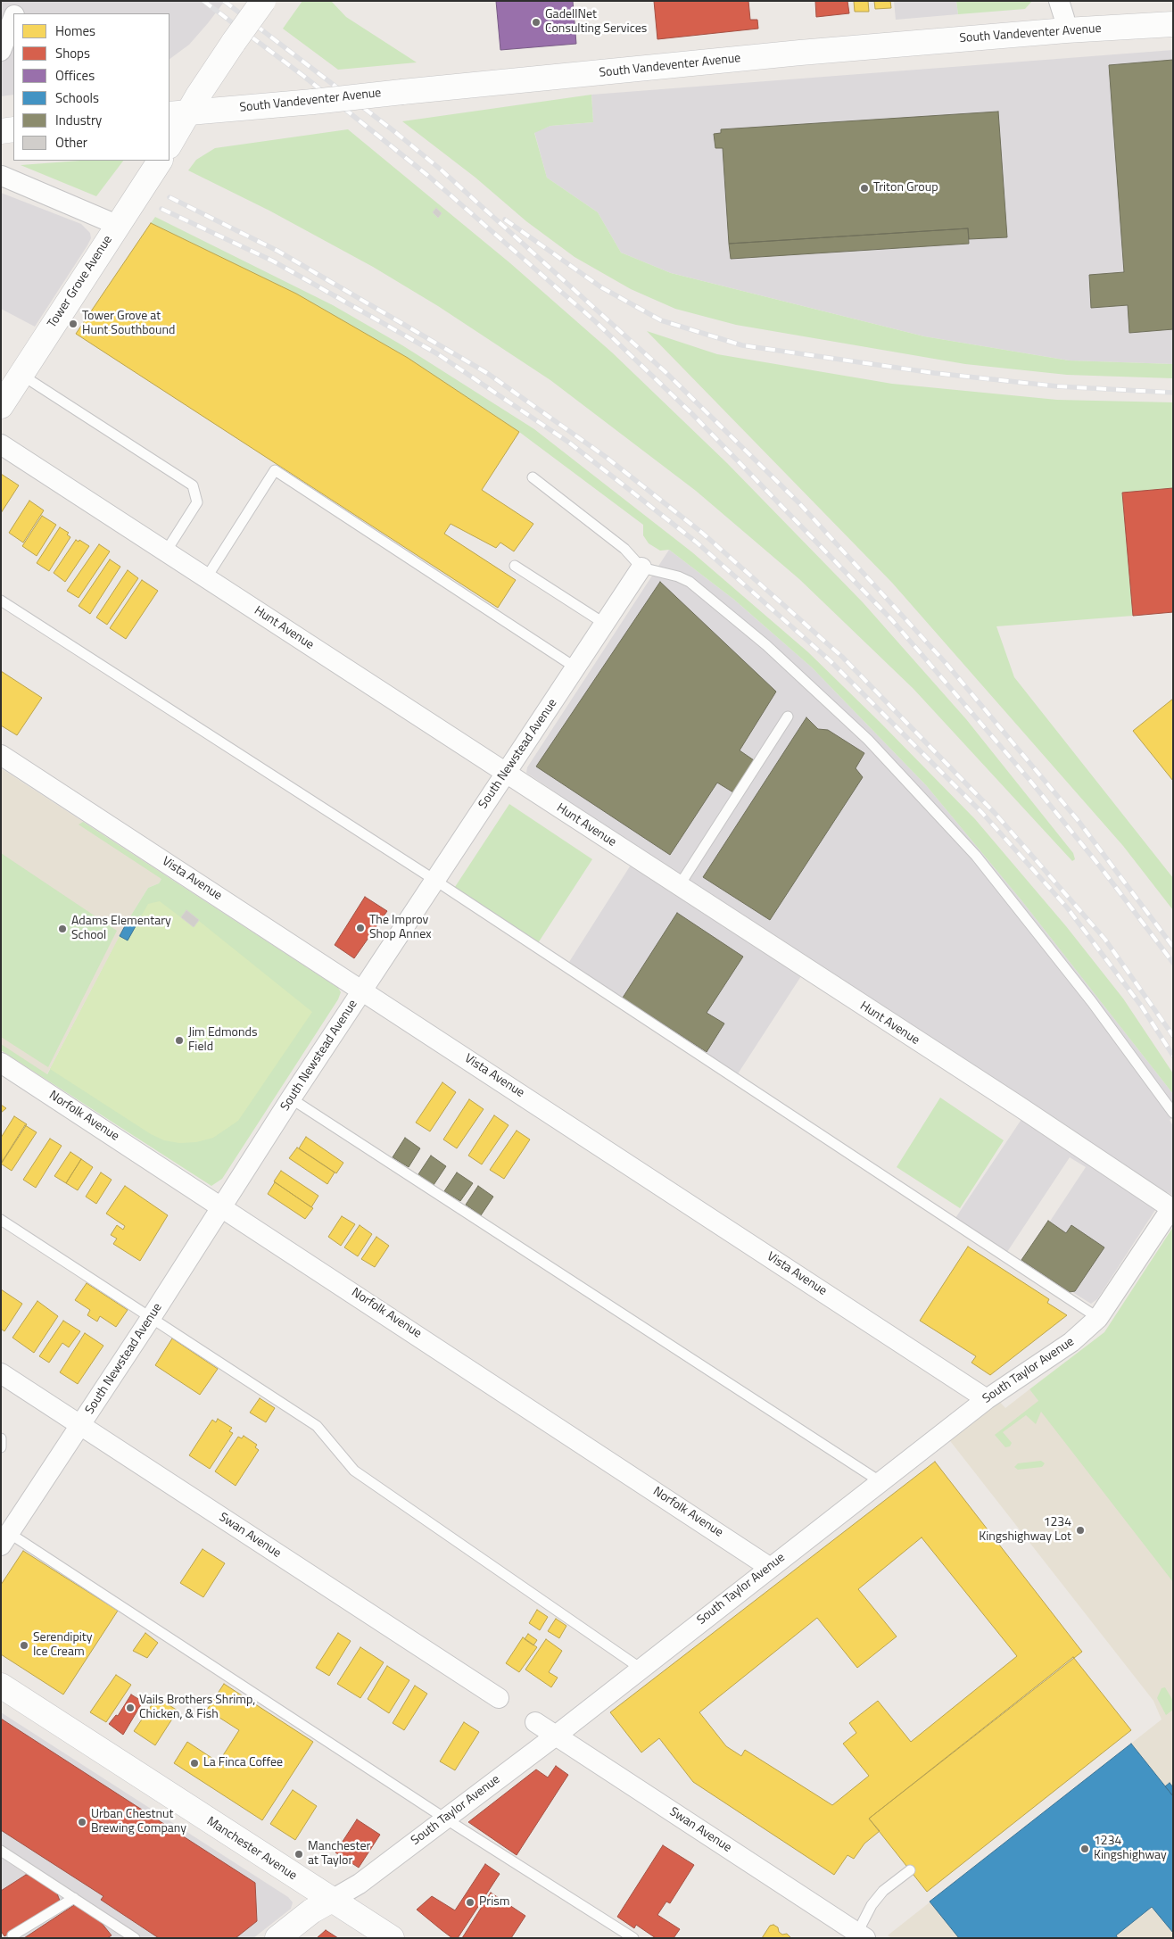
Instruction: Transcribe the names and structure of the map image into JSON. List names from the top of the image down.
{
  "streets": {
    "main road": [
      "South Vandeventer Avenue",
      "Tower Grove Avenue",
      "South Taylor Avenue",
      "Manchester Avenue"
    ],
    "street": [
      "Hunt Avenue",
      "South Newstead Avenue",
      "Vista Avenue",
      "Norfolk Avenue",
      "Swan Avenue"
    ]
  },
  "crossings": [
    ["Hunt Avenue", "South Newstead Avenue"],
    ["Hunt Avenue", "South Taylor Avenue"],
    ["South Newstead Avenue", "Vista Avenue"],
    ["South Newstead Avenue", "Norfolk Avenue"],
    ["South Newstead Avenue", "Swan Avenue"],
    ["Vista Avenue", "South Taylor Avenue"],
    ["Norfolk Avenue", "South Taylor Avenue"],
    ["South Taylor Avenue", "Swan Avenue"],
    ["South Taylor Avenue", "Manchester Avenue"]
  ],
  "places": [
    "GadellNet Consulting Services",
    "Triton Group",
    "Tower Grove at Hunt Southbound",
    "The Improv Shop Annex",
    "Adams Elementary School",
    "Jim Edmonds Field",
    "1234 Kingshighway Lot",
    "Serendipity Ice Cream",
    "Vails Brothers Shrimp, Chicken, & Fish",
    "La Finca Coffee",
    "Urban Chestnut Brewing Company",
    "1234 Kingshighway",
    "Manchester at Taylor",
    "Prism"
  ],
  "legend": [
    "Homes",
    "Shops",
    "Offices",
    "Schools",
    "Industry",
    "Other"
  ]
}
